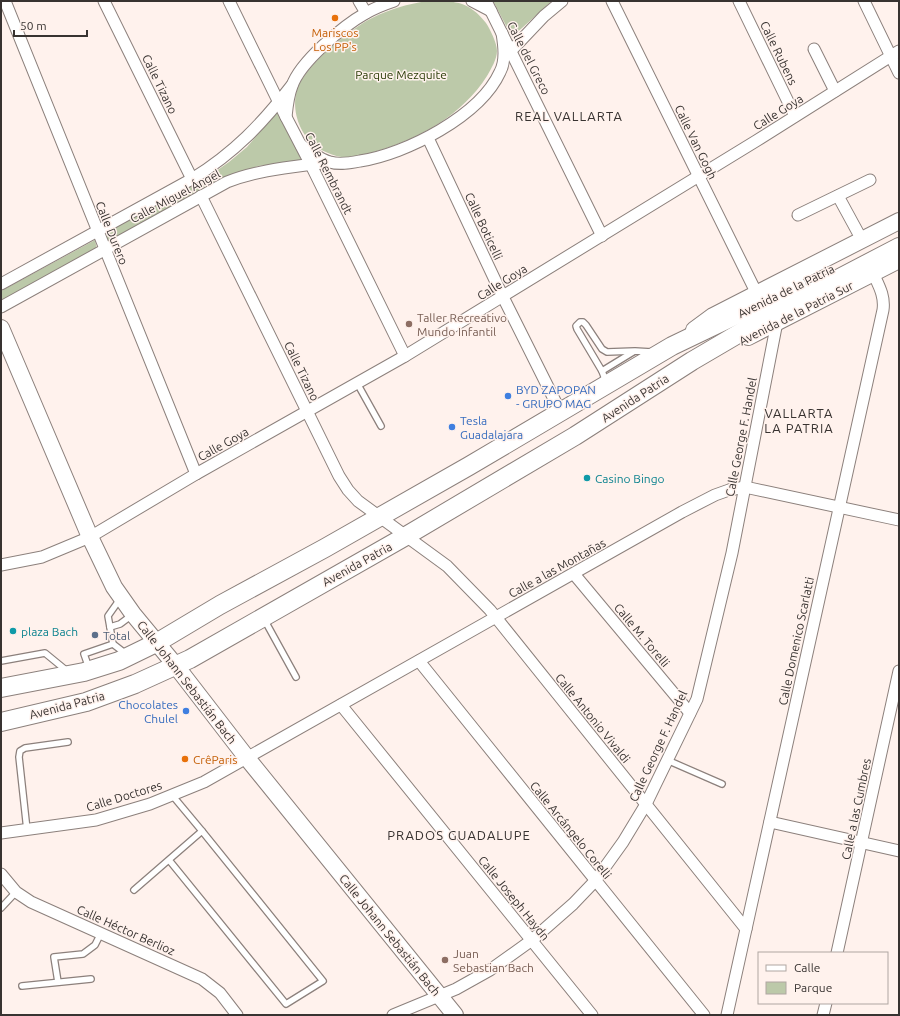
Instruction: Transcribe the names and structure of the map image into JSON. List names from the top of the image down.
{
  "streets": {
    "main road": ["Avenida de la Patria", "Avenida Patria"],
    "street": [
      "Calle Rubens",
      "Calle del Greco",
      "Calle Tizano",
      "Calle Goya",
      "Calle Van Gogh",
      "Calle Rembrandt",
      "Calle Miguel Ángel",
      "Calle Boticelli",
      "Calle Durero",
      "Avenida de la Patria Sur",
      "Calle George F. Handel",
      "Calle a las Montañas",
      "Calle M. Torelli",
      "Calle Domenico Scarlatti",
      "Calle Johann Sebastián Bach",
      "Calle Antonio Vivaldi",
      "Calle Doctores",
      "Calle a las Cumbres",
      "Calle Arcángelo Corelli",
      "Calle Joseph Haydn",
      "Calle Héctor Berlioz"
    ]
  },
  "crossings": [
    ["Calle Rubens", "Calle Goya"],
    ["Calle del Greco", "Calle Goya"],
    ["Calle del Greco", "Calle Miguel Ángel"],
    ["Calle Tizano", "Calle Goya"],
    ["Calle Tizano", "Calle Miguel Ángel"],
    ["Calle Tizano", "Avenida Patria"],
    ["Calle Tizano", "Calle Antonio Vivaldi"],
    ["Calle Goya", "Calle Van Gogh"],
    ["Calle Goya", "Calle Rembrandt"],
    ["Calle Goya", "Calle Boticelli"],
    ["Calle Goya", "Calle Durero"],
    ["Calle Goya", "Calle Johann Sebastián Bach"],
    ["Calle Rembrandt", "Calle Miguel Ángel"],
    ["Calle Miguel Ángel", "Calle Boticelli"],
    ["Calle Miguel Ángel", "Calle Durero"],
    ["Calle Boticelli", "Avenida Patria"],
    ["Avenida de la Patria", "Avenida de la Patria Sur"],
    ["Avenida de la Patria", "Avenida Patria"],
    ["Avenida de la Patria Sur", "Avenida Patria"],
    ["Avenida de la Patria Sur", "Calle George F. Handel"],
    ["Avenida de la Patria Sur", "Calle Domenico Scarlatti"],
    ["Avenida Patria", "Calle Johann Sebastián Bach"],
    ["Avenida Patria", "Calle Antonio Vivaldi"],
    ["Calle George F. Handel", "Calle a las Montañas"],
    ["Calle George F. Handel", "Calle M. Torelli"],
    ["Calle George F. Handel", "Calle Johann Sebastián Bach"],
    ["Calle George F. Handel", "Calle Antonio Vivaldi"],
    ["Calle George F. Handel", "Calle Arcángelo Corelli"],
    ["Calle George F. Handel", "Calle Joseph Haydn"],
    ["Calle a las Montañas", "Calle M. Torelli"],
    ["Calle a las Montañas", "Calle Domenico Scarlatti"],
    ["Calle a las Montañas", "Calle Johann Sebastián Bach"],
    ["Calle a las Montañas", "Calle Antonio Vivaldi"],
    ["Calle a las Montañas", "Calle Doctores"],
    ["Calle a las Montañas", "Calle Arcángelo Corelli"],
    ["Calle a las Montañas", "Calle Joseph Haydn"],
    ["Calle Domenico Scarlatti", "Calle Antonio Vivaldi"],
    ["Calle Johann Sebastián Bach", "Calle Doctores"]
  ],
  "districts": ["REAL VALLARTA", "VALLARTA LA PATRIA", "PRADOS GUADALUPE"],
  "parks": ["Parque Mezquite"],
  "places": [
    "Mariscos Los PP's",
    "Taller Recreativo Mundo Infantil",
    "BYD ZAPOPAN - GRUPO MAG",
    "Tesla Guadalajara",
    "Casino Bingo",
    "plaza Bach",
    "Total",
    "Chocolates Chulel",
    "CrêParis",
    "Juan Sebastian Bach"
  ],
  "legend": ["Calle", "Parque"],
  "scale_bar": "50 m"
}
